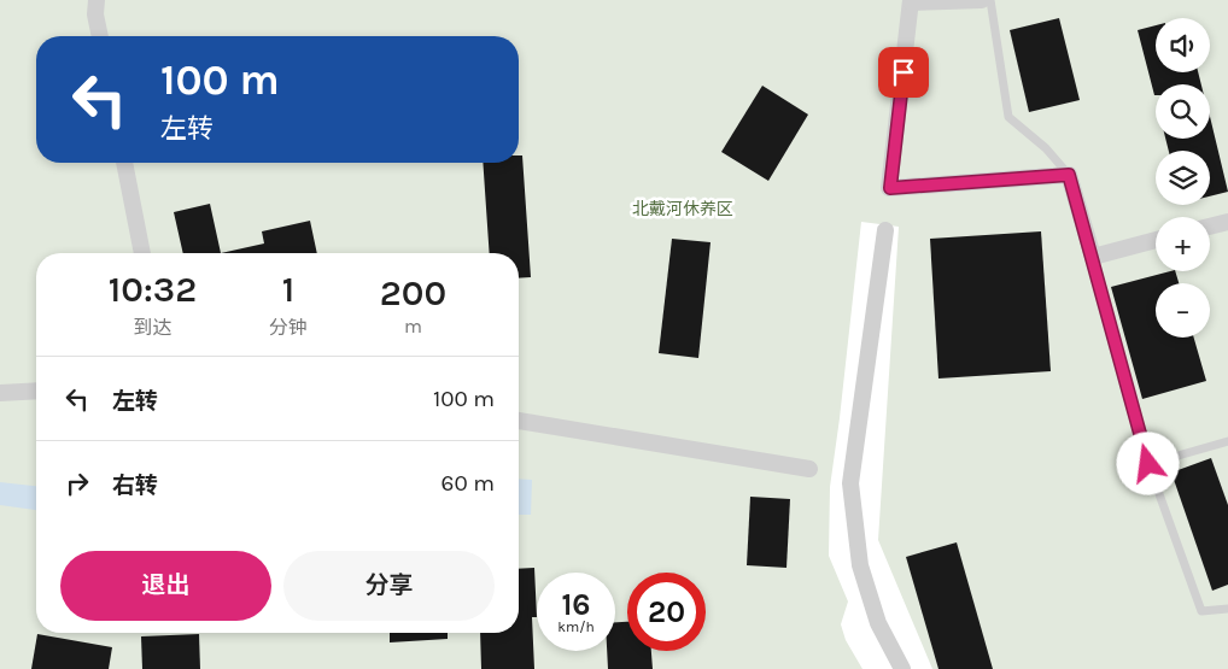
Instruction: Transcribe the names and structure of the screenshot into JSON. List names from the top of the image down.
{
  "parks": ["北戴河休养区"],
  "page": {
    "map_buttons": ["+", "−"],
    "turn": ["100 m", "左转"],
    "eta": [
      "10:32",
      "到达",
      "1",
      "分钟",
      "200",
      "m"
    ],
    "list": [
      {
        "name": "左转",
        "value": "100 m"
      },
      {
        "name": "右转",
        "value": "60 m"
      }
    ],
    "buttons": ["退出", "分享"],
    "speed": "16 km/h",
    "limit": "20"
  }
}
